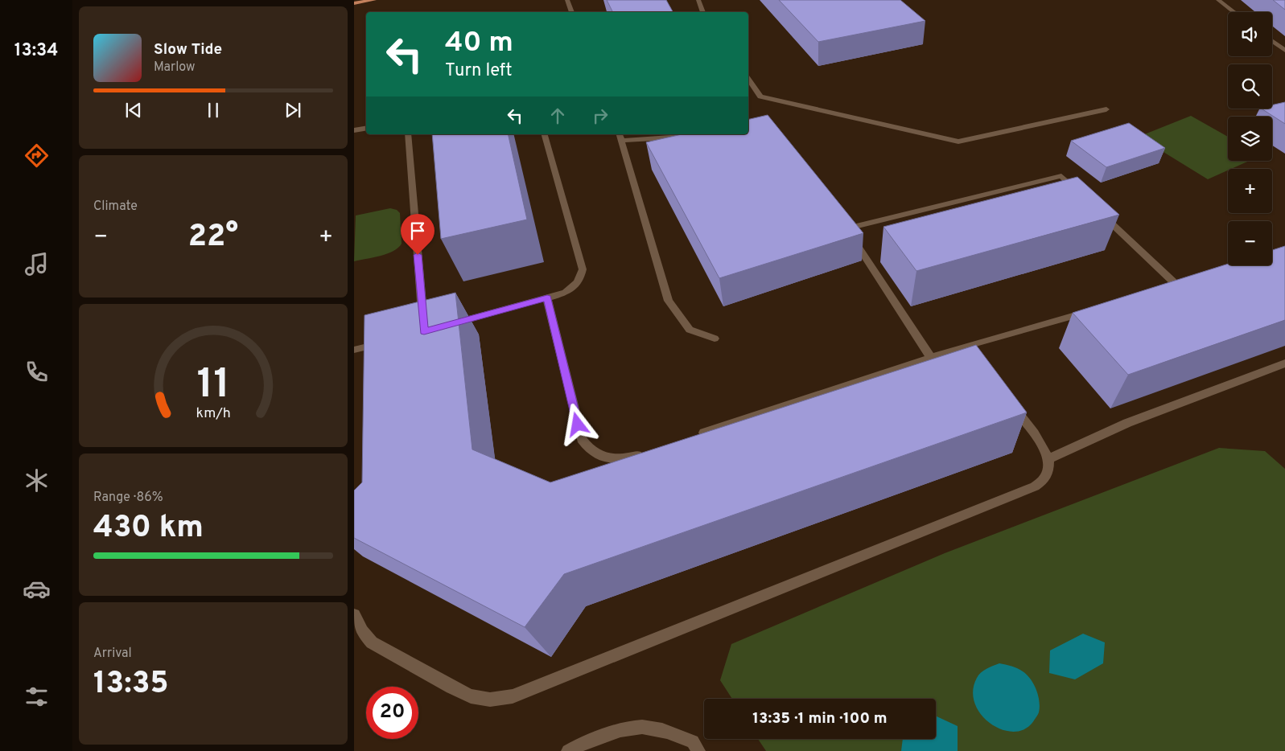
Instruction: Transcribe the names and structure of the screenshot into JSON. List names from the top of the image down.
{
  "page": {
    "tabs": "13:34",
    "map_buttons": ["+", "−"],
    "turn": ["40 m", "Turn left"],
    "song": ["Slow Tide", "Marlow"],
    "tile": [
      "Climate",
      ["Range · 86%", "430 km"],
      ["Arrival", "13:35"]
    ],
    "heat": ["−", "22°", "+"],
    "limit": "20",
    "trip": "13:35 · 1 min · 100 m",
    "gauge": ["11", "km/h"]
  }
}
